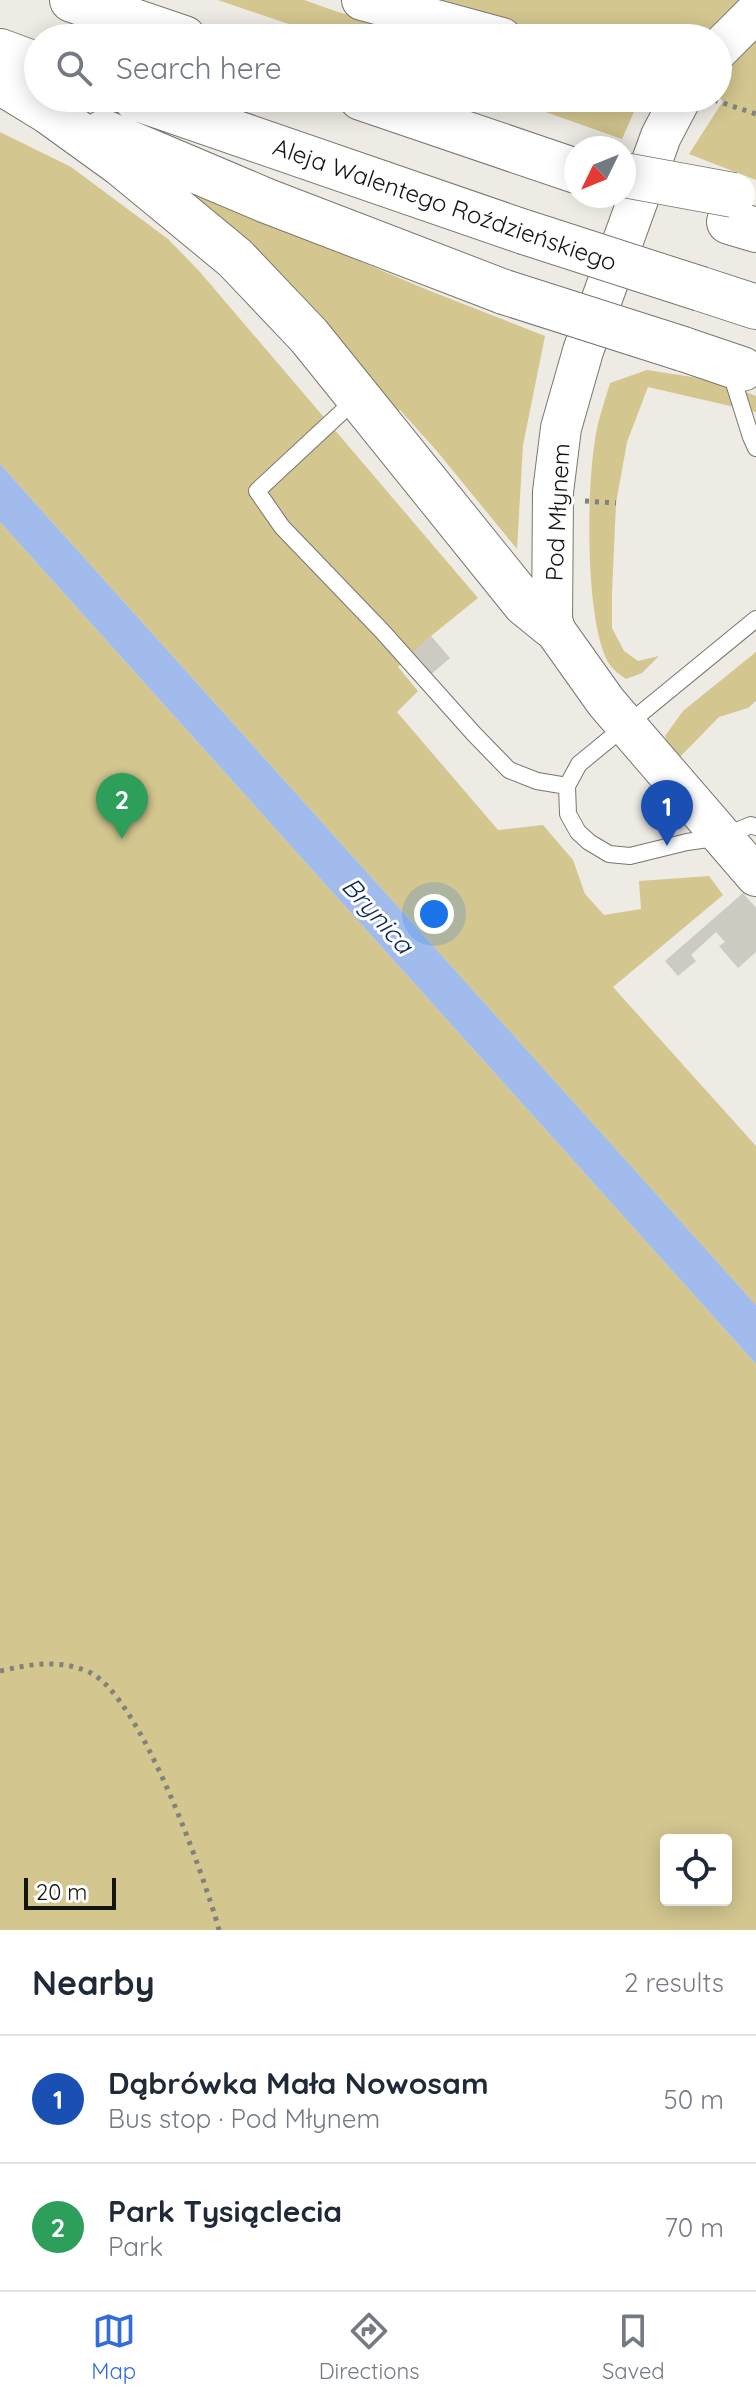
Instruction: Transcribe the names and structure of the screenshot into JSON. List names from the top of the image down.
{
  "streets": {
    "highway": ["Aleja Walentego Roździeńskiego"],
    "street": ["Pod Młynem"]
  },
  "water": ["Brynica"],
  "scale_bar": "20 m",
  "north": "bottom left",
  "page": {
    "search": "Search here",
    "pins": ["2", "1"],
    "scale": "20 m",
    "heading": ["Nearby", "2 results"],
    "list": [
      {
        "mark": "1",
        "name": "Dąbrówka Mała Nowosam",
        "note": "Bus stop · Pod Młynem",
        "value": "50 m"
      },
      {
        "mark": "2",
        "name": "Park Tysiąclecia",
        "note": "Park",
        "value": "70 m"
      }
    ],
    "nav": ["Map", "Directions", "Saved"]
  }
}
